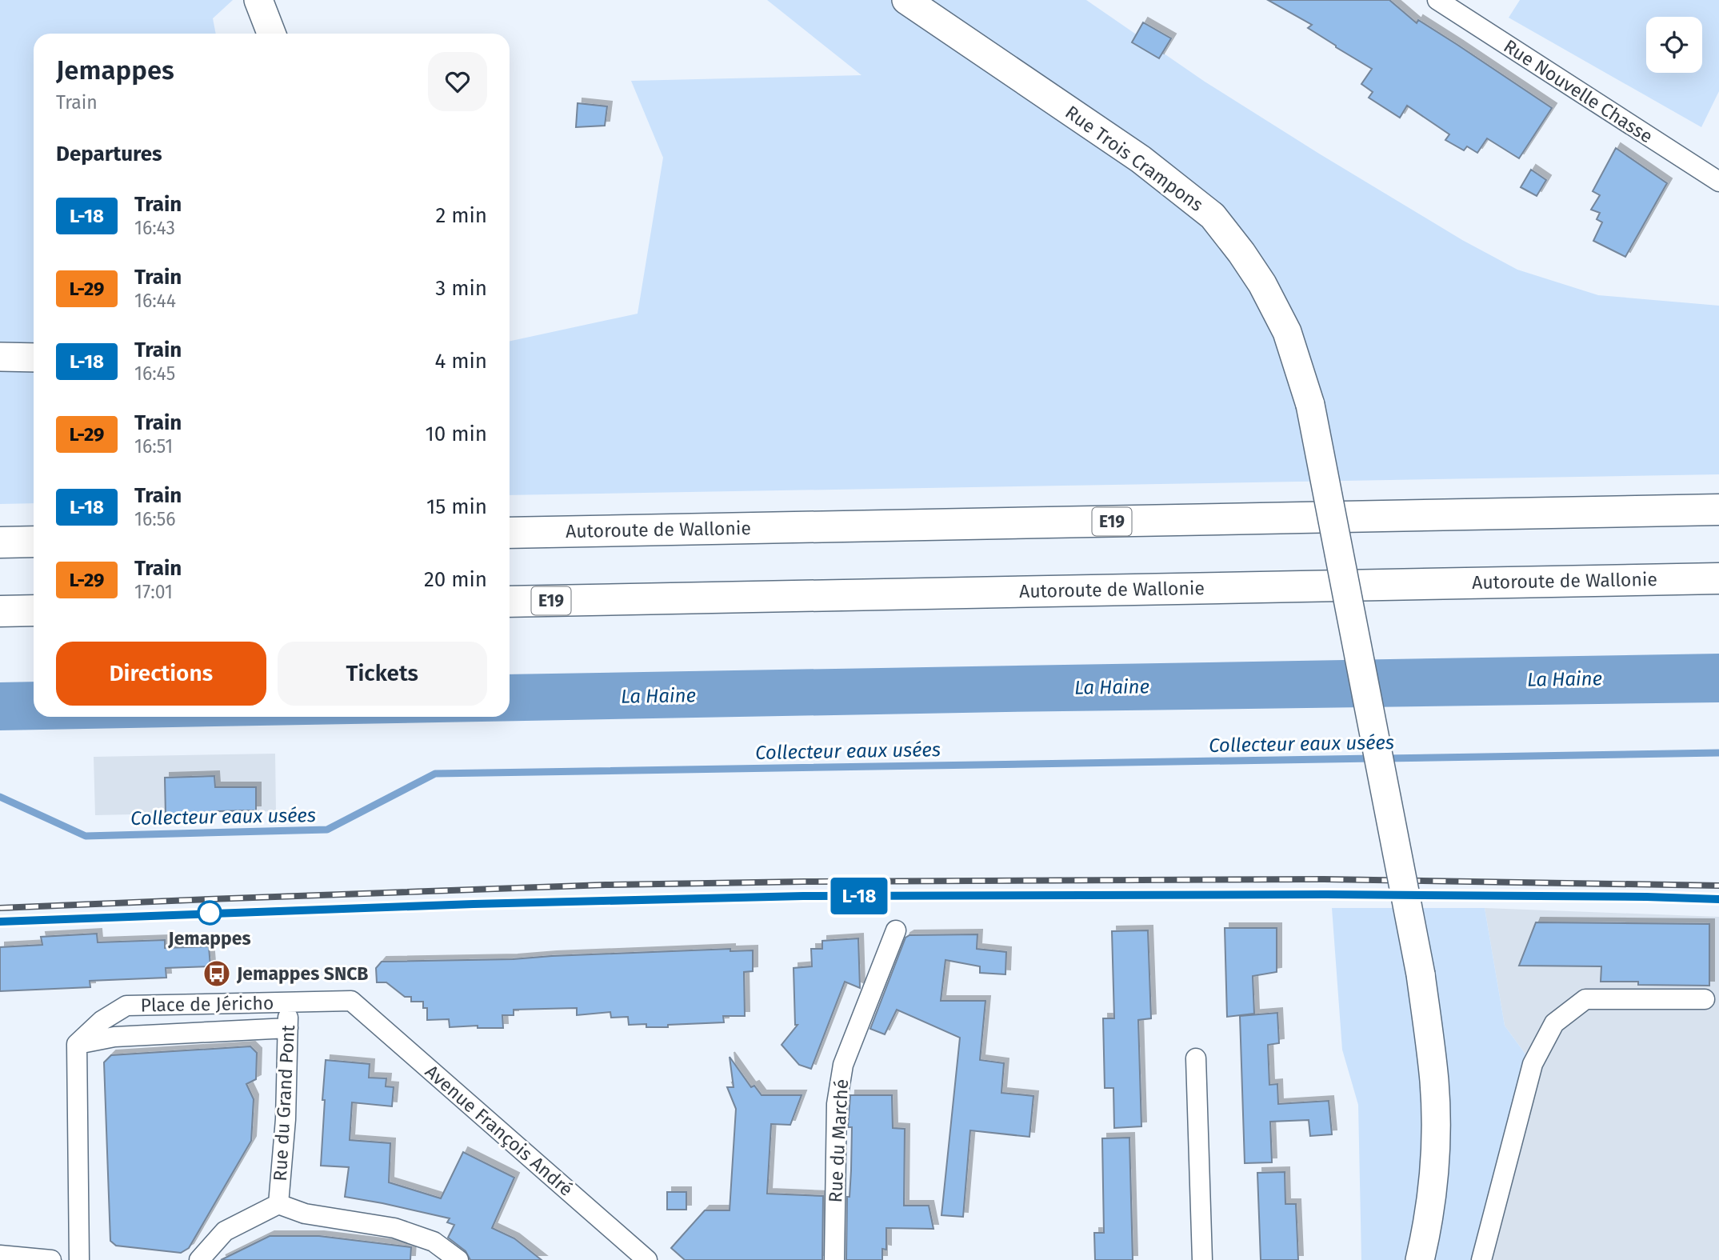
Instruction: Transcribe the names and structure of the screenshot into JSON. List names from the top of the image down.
{
  "streets": {
    "highway": ["E19", "Autoroute de Wallonie"],
    "street": [
      "Rue Nouvelle Chasse",
      "Rue Trois Crampons",
      "Place de Jéricho",
      "Rue du Grand Pont",
      "Avenue François André",
      "Rue du Marché"
    ]
  },
  "crossings": [
    ["Place de Jéricho", "Rue du Grand Pont"],
    ["Place de Jéricho", "Avenue François André"]
  ],
  "water": ["La Haine", "Collecteur eaux usées"],
  "places": {
    "other": ["Jemappes"],
    "bus stop": ["Jemappes SNCB"]
  },
  "page": {
    "on_map": "L-18",
    "heading": [
      ["Jemappes", "Train"],
      "Departures"
    ],
    "list": [
      {
        "mark": "L-18",
        "name": "Train",
        "note": "16:43",
        "value": "2 min"
      },
      {
        "mark": "L-29",
        "name": "Train",
        "note": "16:44",
        "value": "3 min"
      },
      {
        "mark": "L-18",
        "name": "Train",
        "note": "16:45",
        "value": "4 min"
      },
      {
        "mark": "L-29",
        "name": "Train",
        "note": "16:51",
        "value": "10 min"
      },
      {
        "mark": "L-18",
        "name": "Train",
        "note": "16:56",
        "value": "15 min"
      },
      {
        "mark": "L-29",
        "name": "Train",
        "note": "17:01",
        "value": "20 min"
      }
    ],
    "buttons": ["Directions", "Tickets"]
  }
}
